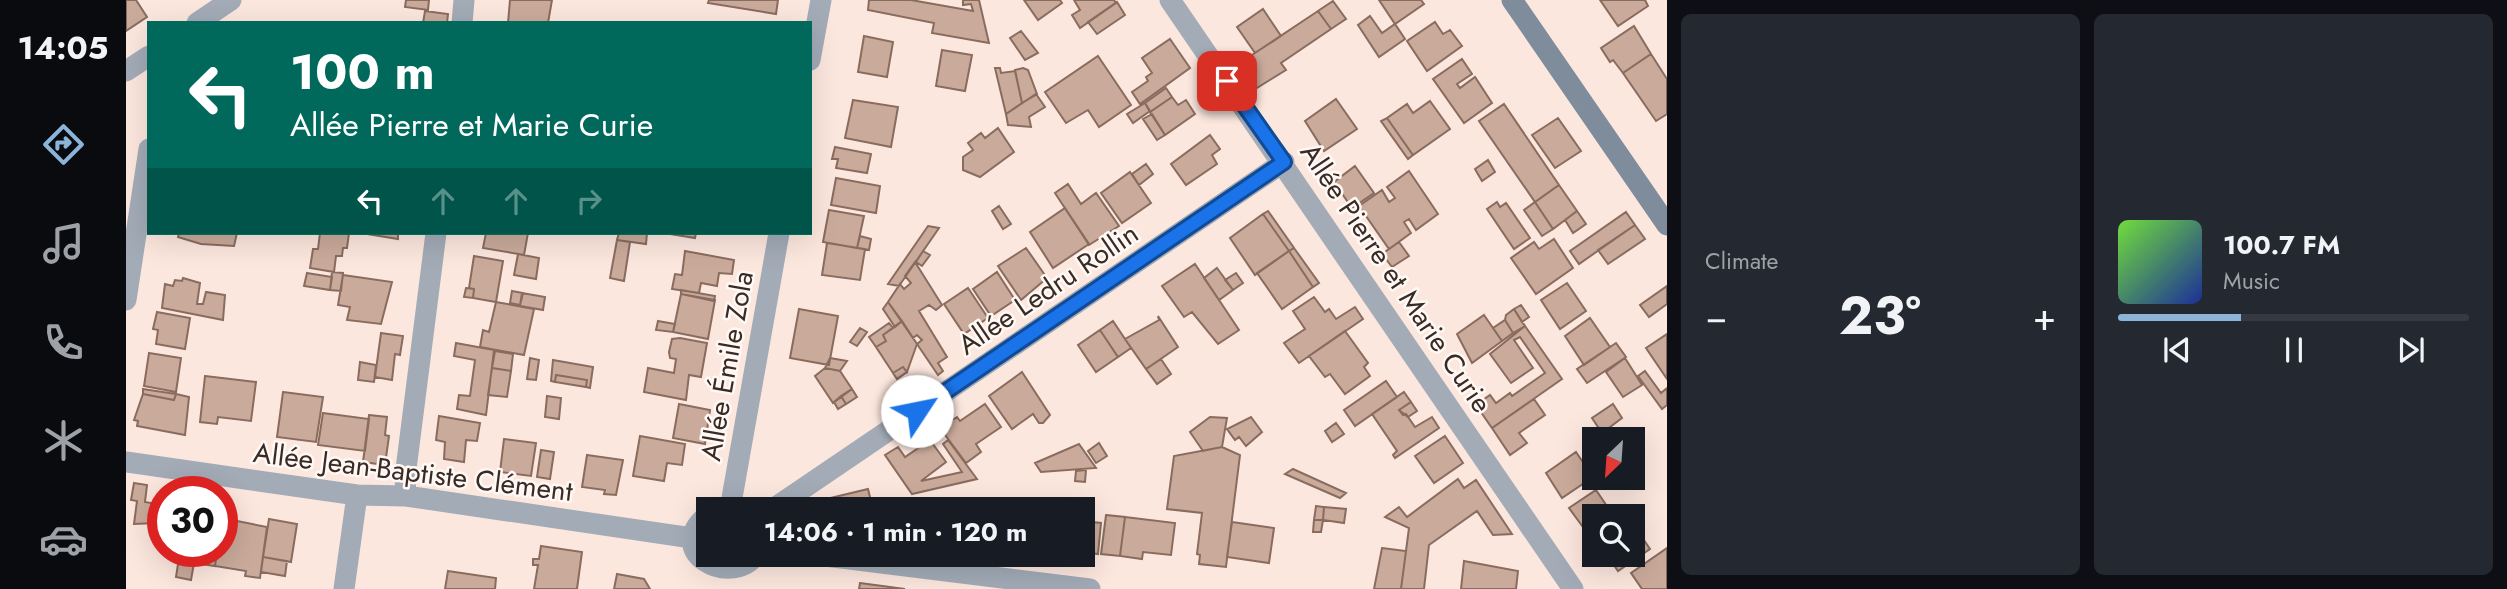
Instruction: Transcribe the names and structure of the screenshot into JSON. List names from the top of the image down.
{
  "streets": {
    "street": [
      "Allée Pierre et Marie Curie",
      "Allée Ledru Rollin",
      "Allée Émile Zola",
      "Allée Jean-Baptiste Clément"
    ]
  },
  "crossings": [
    ["Allée Pierre et Marie Curie", "Allée Ledru Rollin"]
  ],
  "north": "bottom left",
  "page": {
    "tabs": "14:05",
    "tile": "Climate",
    "turn": ["100 m", "Allée Pierre et Marie Curie"],
    "song": ["100.7 FM", "Music"],
    "heat": ["−", "23°", "+"],
    "limit": "30",
    "trip": "14:06 · 1 min · 120 m"
  }
}
